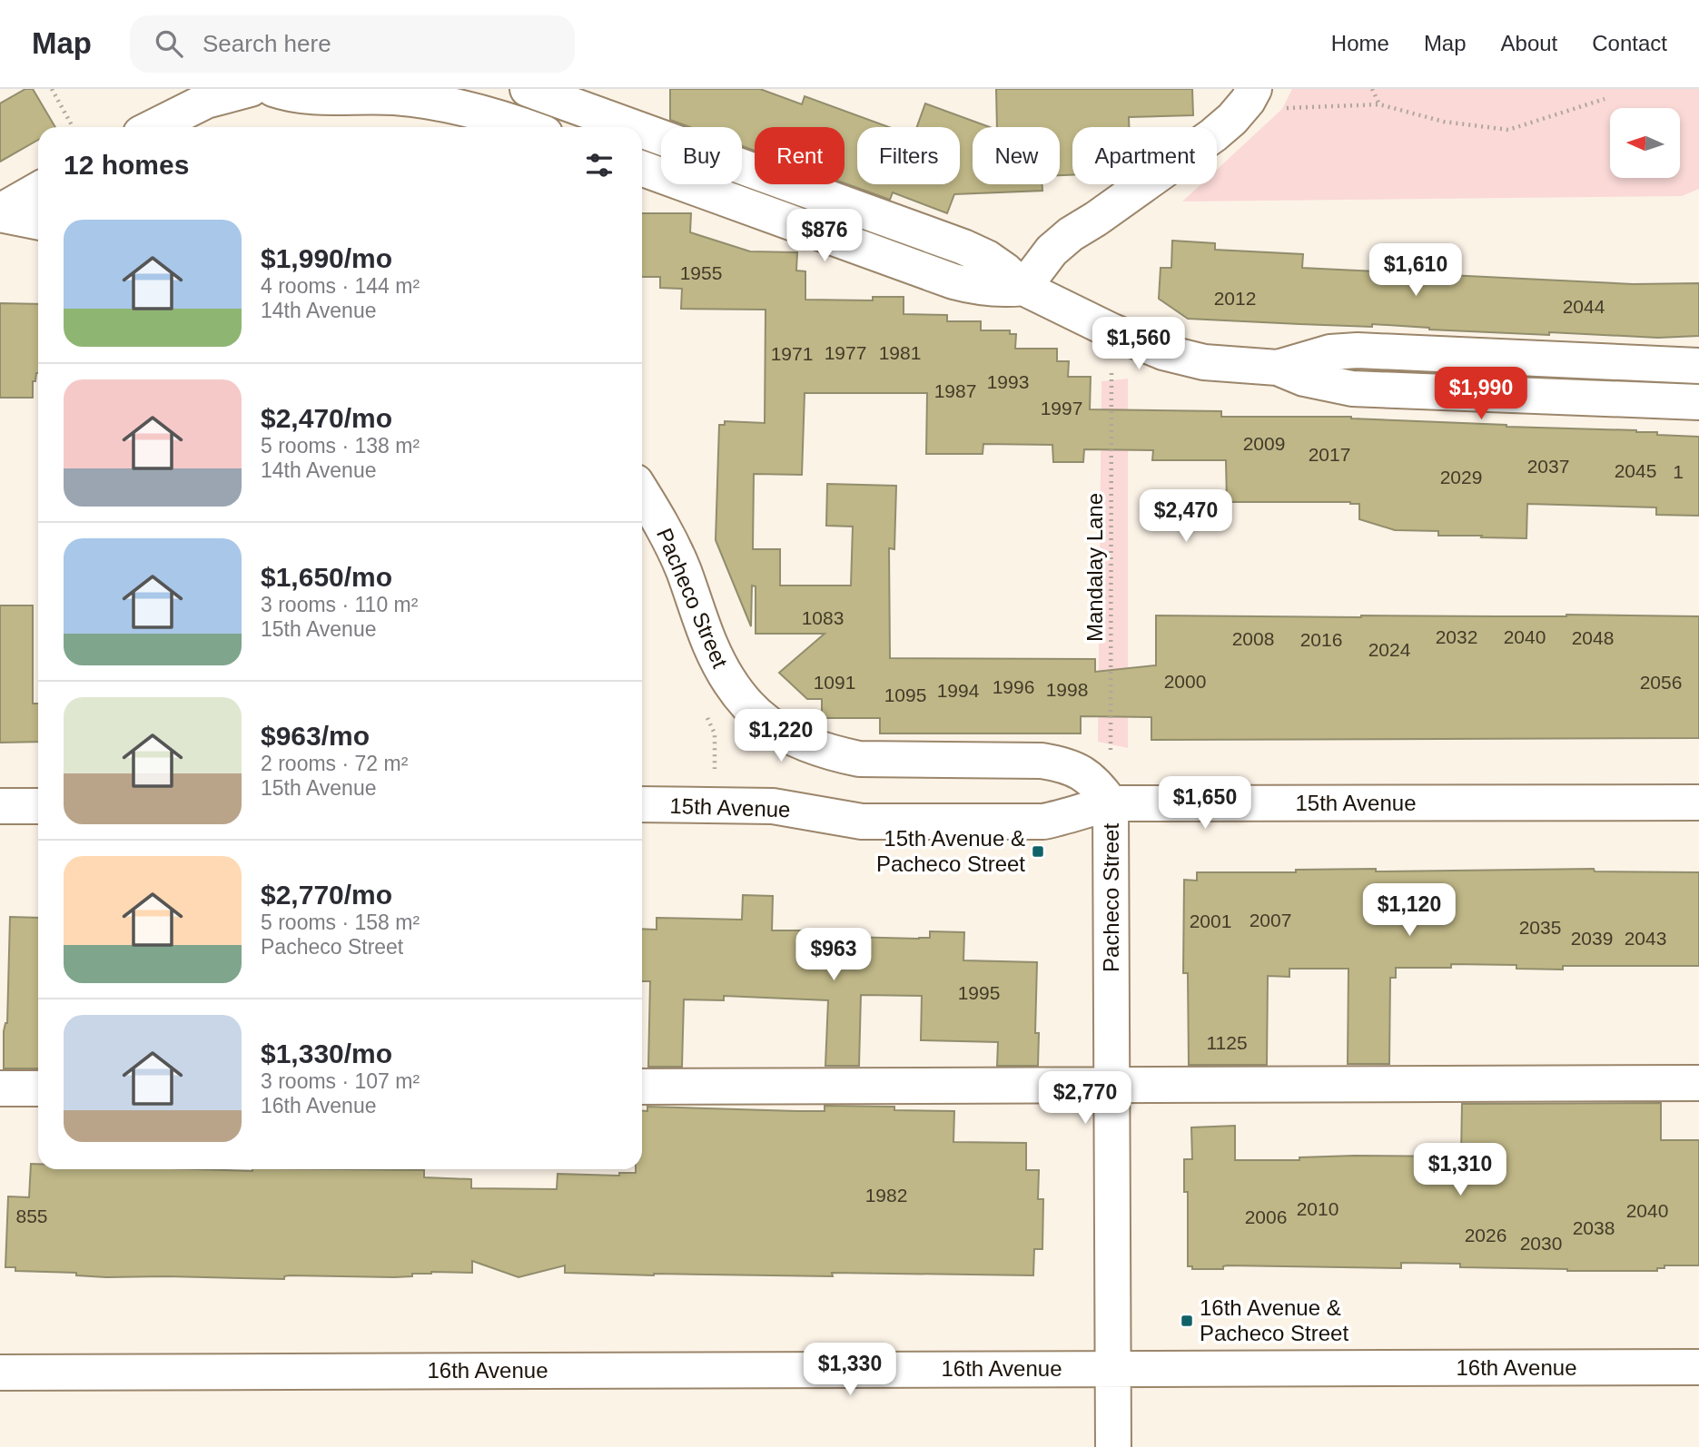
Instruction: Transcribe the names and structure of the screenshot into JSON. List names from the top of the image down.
{
  "streets": {
    "street": ["Pacheco Street", "15th Avenue", "16th Avenue"],
    "path": ["Mandalay Lane"]
  },
  "crossings": [
    ["Mandalay Lane", "Pacheco Street"],
    ["Mandalay Lane", "15th Avenue"],
    ["Pacheco Street", "15th Avenue"],
    ["Pacheco Street", "16th Avenue"]
  ],
  "places": {
    "transit": ["15th Avenue & Pacheco Street", "16th Avenue & Pacheco Street"]
  },
  "house_numbers": [
    "1955",
    "2012",
    "2044",
    "1977",
    "1981",
    "1971",
    "1993",
    "1987",
    "1997",
    "2009",
    "2017",
    "2037",
    "2045",
    "1",
    "2029",
    "1083",
    "2032",
    "2040",
    "2048",
    "2008",
    "2016",
    "2024",
    "2000",
    "1091",
    "2056",
    "1996",
    "1998",
    "1994",
    "1095",
    "2007",
    "2001",
    "2035",
    "2039",
    "2043",
    "1995",
    "1125",
    "1982",
    "2010",
    "2040",
    "855",
    "2006",
    "2038",
    "2026",
    "2030"
  ],
  "north": "left",
  "page": {
    "header": "Map",
    "search": "Search here",
    "nav": [
      "Home",
      "Map",
      "About",
      "Contact"
    ],
    "chip": [
      "Buy",
      "Rent",
      "Filters",
      "New",
      "Apartment"
    ],
    "heading": "12 homes",
    "list": [
      {
        "name": "$1,990/mo",
        "note": "4 rooms · 144 m² · 14th Avenue"
      },
      {
        "name": "$2,470/mo",
        "note": "5 rooms · 138 m² · 14th Avenue"
      },
      {
        "name": "$1,650/mo",
        "note": "3 rooms · 110 m² · 15th Avenue"
      },
      {
        "name": "$963/mo",
        "note": "2 rooms · 72 m² · 15th Avenue"
      },
      {
        "name": "$2,770/mo",
        "note": "5 rooms · 158 m² · Pacheco Street"
      },
      {
        "name": "$1,330/mo",
        "note": "3 rooms · 107 m² · 16th Avenue"
      }
    ],
    "price": [
      "$876",
      "$1,610",
      "$1,560",
      "$1,990",
      "$2,470",
      "$1,220",
      "$1,650",
      "$1,120",
      "$963",
      "$2,770",
      "$1,310",
      "$1,330"
    ]
  }
}
